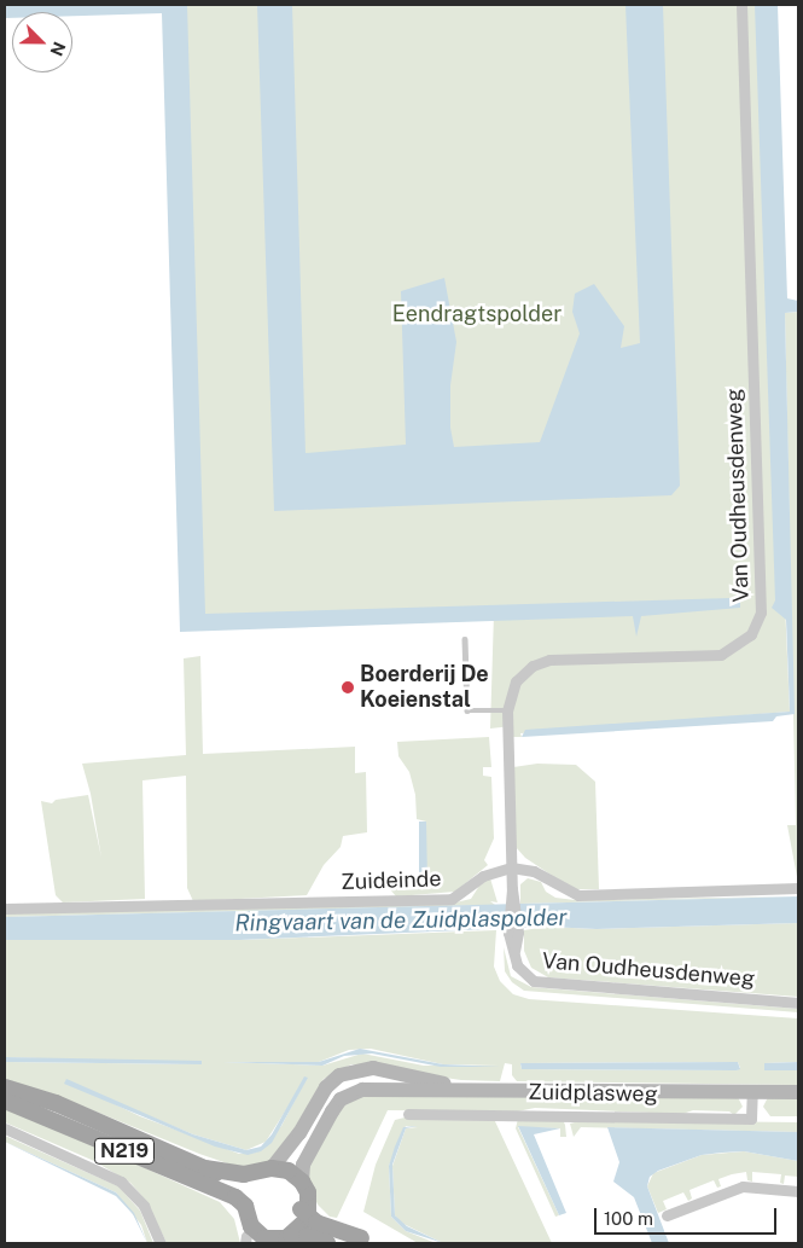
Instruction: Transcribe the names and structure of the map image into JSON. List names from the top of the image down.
{
  "streets": {
    "main road": ["Zuidplasweg", "N219"],
    "street": ["Van Oudheusdenweg", "Zuideinde"]
  },
  "crossings": [
    ["Van Oudheusdenweg", "Zuideinde"],
    ["Zuidplasweg", "N219"]
  ],
  "water": ["Ringvaart van de Zuidplaspolder"],
  "parks": ["Eendragtspolder"],
  "places": ["Boerderij De Koeienstal"],
  "scale_bar": "100 m",
  "north": "bottom right"
}
